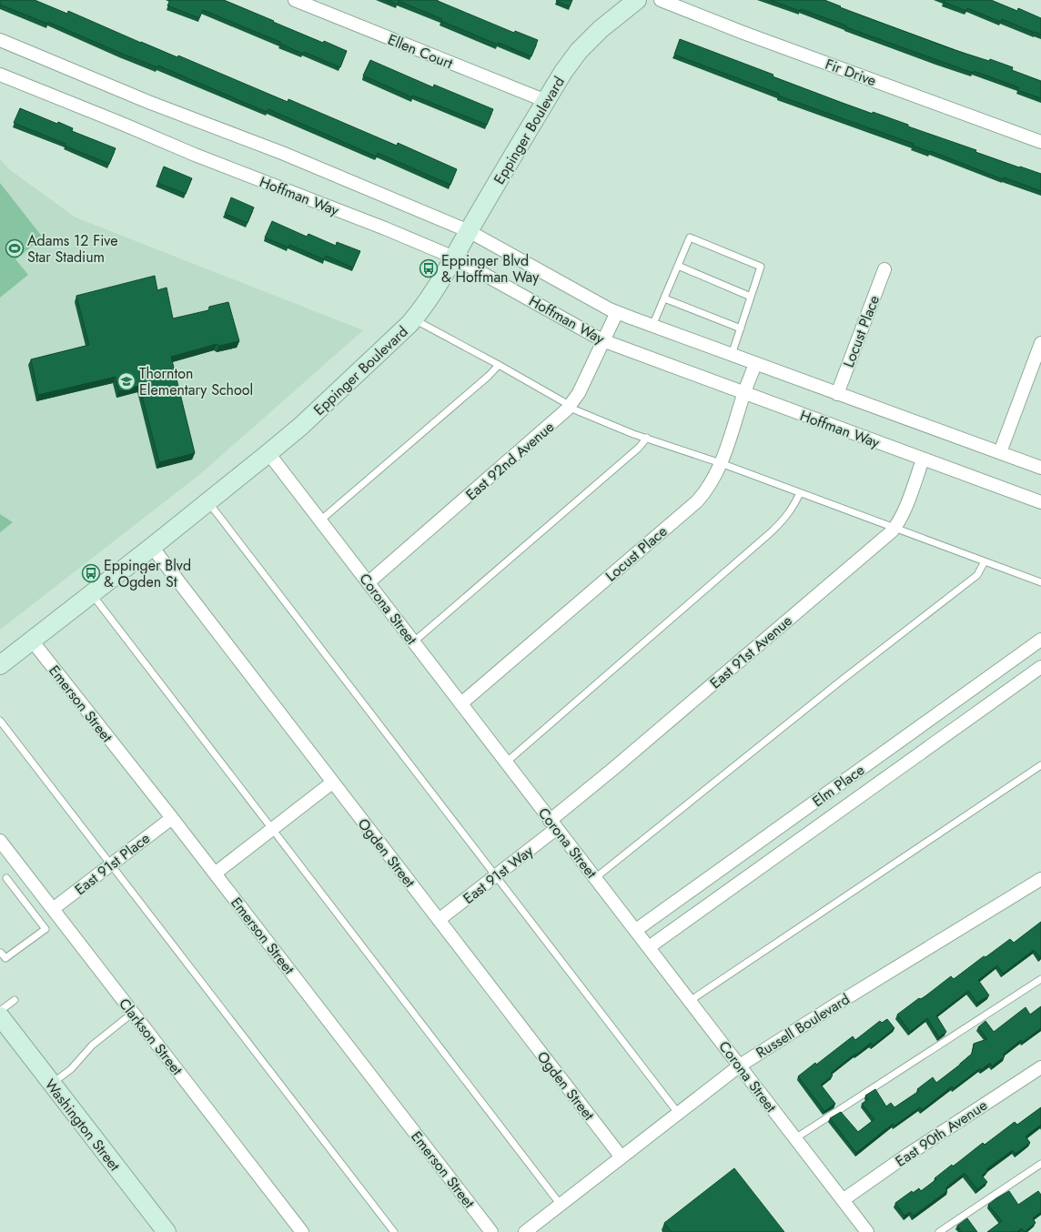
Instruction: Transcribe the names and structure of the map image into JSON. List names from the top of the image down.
{
  "streets": {
    "street": [
      "Ellen Court",
      "Fir Drive",
      "Eppinger Boulevard",
      "Hoffman Way",
      "Locust Place",
      "East 92nd Avenue",
      "Corona Street",
      "East 91st Avenue",
      "Emerson Street",
      "Elm Place",
      "Ogden Street",
      "East 91st Place",
      "East 91st Way",
      "Russell Boulevard",
      "Clarkson Street",
      "Washington Street",
      "East 90th Avenue"
    ]
  },
  "crossings": [
    ["Ellen Court", "Eppinger Boulevard"],
    ["Eppinger Boulevard", "Hoffman Way"],
    ["Eppinger Boulevard", "Corona Street"],
    ["Eppinger Boulevard", "Emerson Street"],
    ["Eppinger Boulevard", "Ogden Street"],
    ["Hoffman Way", "Locust Place"],
    ["Hoffman Way", "East 92nd Avenue"],
    ["Hoffman Way", "East 91st Avenue"],
    ["Locust Place", "Corona Street"],
    ["East 92nd Avenue", "Corona Street"],
    ["Corona Street", "East 91st Avenue"],
    ["Corona Street", "Elm Place"],
    ["Corona Street", "East 91st Way"],
    ["Corona Street", "Russell Boulevard"],
    ["Corona Street", "East 90th Avenue"],
    ["East 91st Avenue", "East 91st Way"],
    ["Emerson Street", "East 91st Place"],
    ["Ogden Street", "East 91st Way"],
    ["Ogden Street", "Russell Boulevard"],
    ["East 91st Place", "Clarkson Street"]
  ],
  "places": {
    "sports": ["Adams 12 Five Star Stadium"],
    "bus stop": ["Eppinger Blvd & Hoffman Way", "Eppinger Blvd & Ogden St"],
    "school or university": ["Thornton Elementary School"]
  }
}
